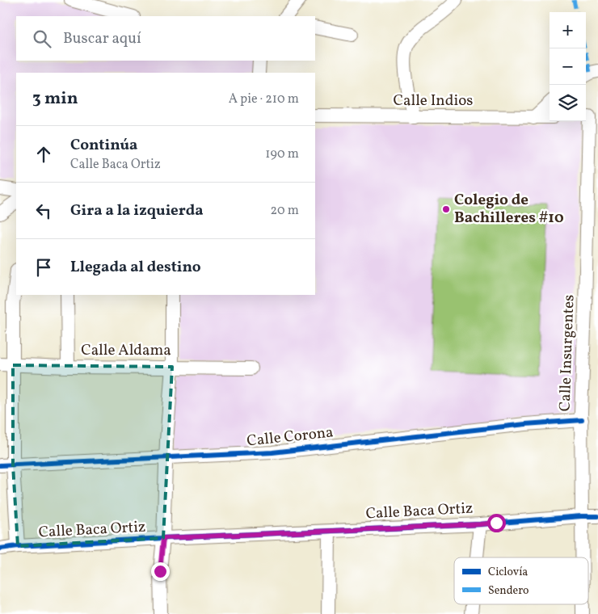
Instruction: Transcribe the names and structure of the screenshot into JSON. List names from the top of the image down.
{
  "streets": {
    "street": [
      "Calle Indios",
      "Calle Aldama",
      "Calle Insurgentes",
      "Calle Corona",
      "Calle Baca Ortiz"
    ]
  },
  "crossings": [
    ["Calle Insurgentes", "Calle Corona"],
    ["Calle Insurgentes", "Calle Baca Ortiz"]
  ],
  "places": ["Colegio de Bachilleres #10"],
  "legend": ["Ciclovía", "Sendero"],
  "page": {
    "map_buttons": ["+", "−"],
    "search": "Buscar aquí",
    "heading": ["3 min", "A pie · 210 m"],
    "list": [
      ["Continúa", "Calle Baca Ortiz", "190 m"],
      ["Gira a la izquierda", "20 m"],
      "Llegada al destino"
    ]
  }
}
